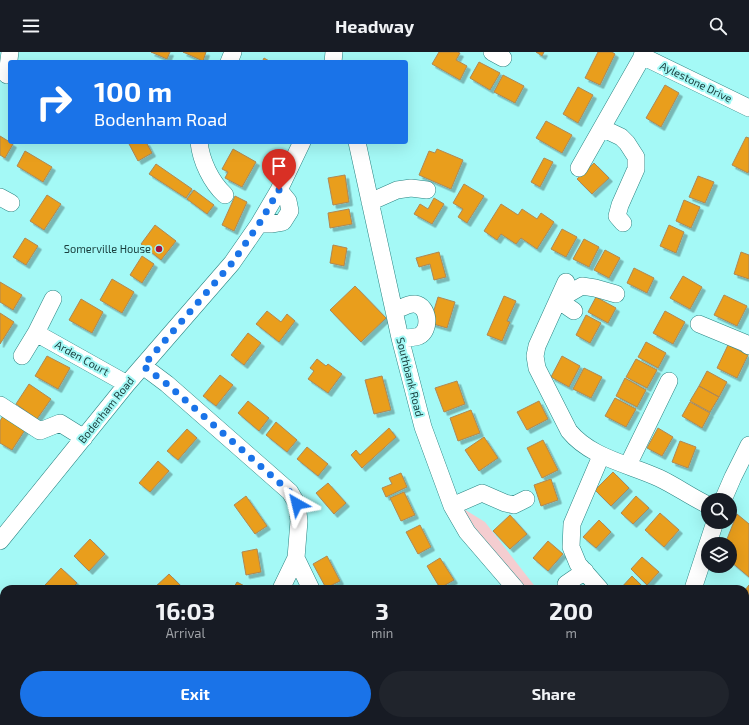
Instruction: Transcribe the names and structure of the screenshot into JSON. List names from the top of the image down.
{
  "streets": {
    "street": [
      "Aylestone Drive",
      "Arden Court",
      "Southbank Road",
      "Bodenham Road"
    ]
  },
  "crossings": [
    ["Arden Court", "Bodenham Road"]
  ],
  "places": ["Somerville House"],
  "page": {
    "header": "Headway",
    "turn": ["100 m", "Bodenham Road"],
    "eta": [
      "16:03",
      "Arrival",
      "3",
      "min",
      "200",
      "m"
    ],
    "buttons": ["Exit", "Share"]
  }
}
